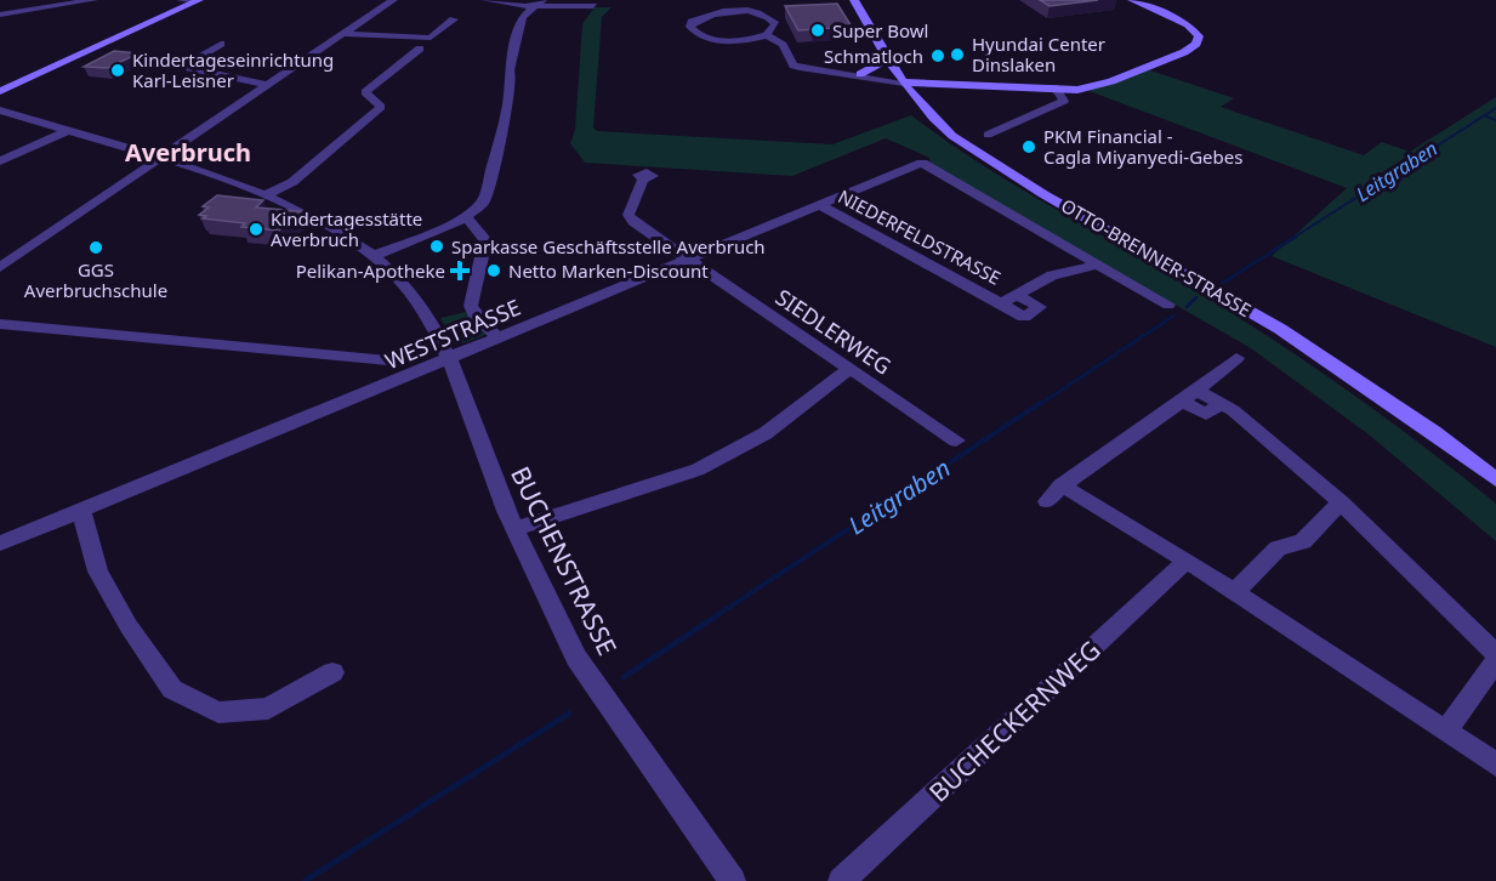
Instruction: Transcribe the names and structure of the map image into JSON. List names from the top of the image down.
{
  "streets": {
    "main road": ["OTTO-BRENNER-STRASSE"],
    "street": [
      "NIEDERFELDSTRASSE",
      "SIEDLERWEG",
      "WESTSTRASSE",
      "BUCHENSTRASSE",
      "BUCHECKERNWEG"
    ]
  },
  "crossings": [
    ["NIEDERFELDSTRASSE", "WESTSTRASSE"],
    ["SIEDLERWEG", "WESTSTRASSE"],
    ["WESTSTRASSE", "BUCHENSTRASSE"]
  ],
  "districts": ["Averbruch"],
  "water": ["Leitgraben"],
  "places": {
    "other": [
      "Super Bowl",
      "Hyundai Center Dinslaken",
      "Schmatloch",
      "Kindertageseinrichtung Karl-Leisner",
      "PKM Financial - Cagla Miyanyedi-Gebes",
      "Kindertagesstätte Averbruch",
      "Sparkasse Geschäftsstelle Averbruch",
      "GGS Averbruchschule",
      "Netto Marken-Discount"
    ],
    "health": ["Pelikan-Apotheke"]
  }
}
